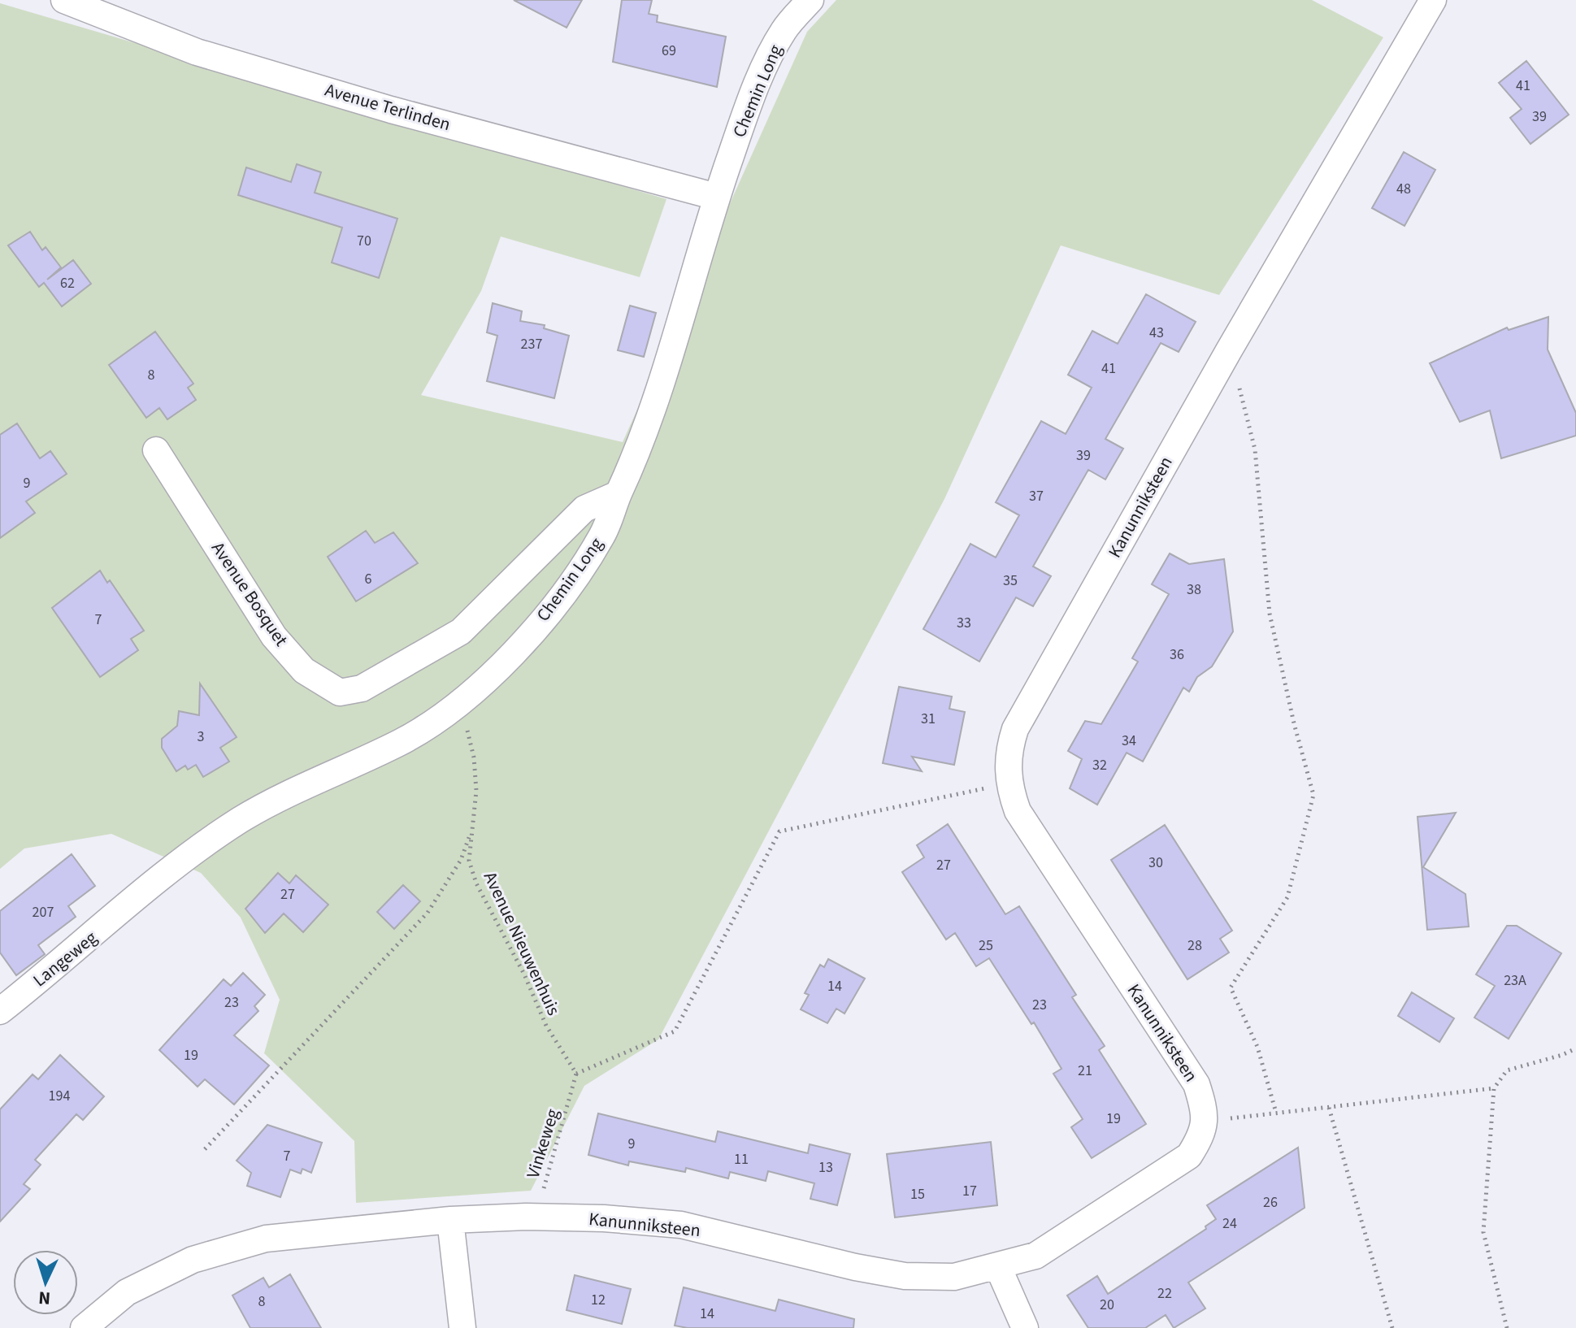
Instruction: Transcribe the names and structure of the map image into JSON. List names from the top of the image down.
{
  "streets": {
    "street": [
      "Chemin Long",
      "Avenue Terlinden",
      "Kanunniksteen",
      "Avenue Bosquet",
      "Langeweg"
    ],
    "path": ["Avenue Nieuwenhuis", "Vinkeweg"]
  },
  "crossings": [
    ["Chemin Long", "Avenue Terlinden"],
    ["Chemin Long", "Avenue Bosquet"],
    ["Chemin Long", "Avenue Nieuwenhuis"],
    ["Chemin Long", "Langeweg"],
    ["Kanunniksteen", "Vinkeweg"],
    ["Avenue Nieuwenhuis", "Vinkeweg"]
  ],
  "house_numbers": [
    "69",
    "41",
    "39",
    "48",
    "70",
    "62",
    "43",
    "237",
    "41",
    "8",
    "39",
    "9",
    "37",
    "6",
    "35",
    "38",
    "7",
    "33",
    "36",
    "31",
    "3",
    "34",
    "32",
    "30",
    "27",
    "27",
    "207",
    "25",
    "28",
    "23A",
    "14",
    "23",
    "23",
    "19",
    "21",
    "194",
    "19",
    "9",
    "7",
    "11",
    "13",
    "17",
    "15",
    "26",
    "24",
    "22",
    "12",
    "8",
    "20",
    "14"
  ],
  "north": "bottom"
}
